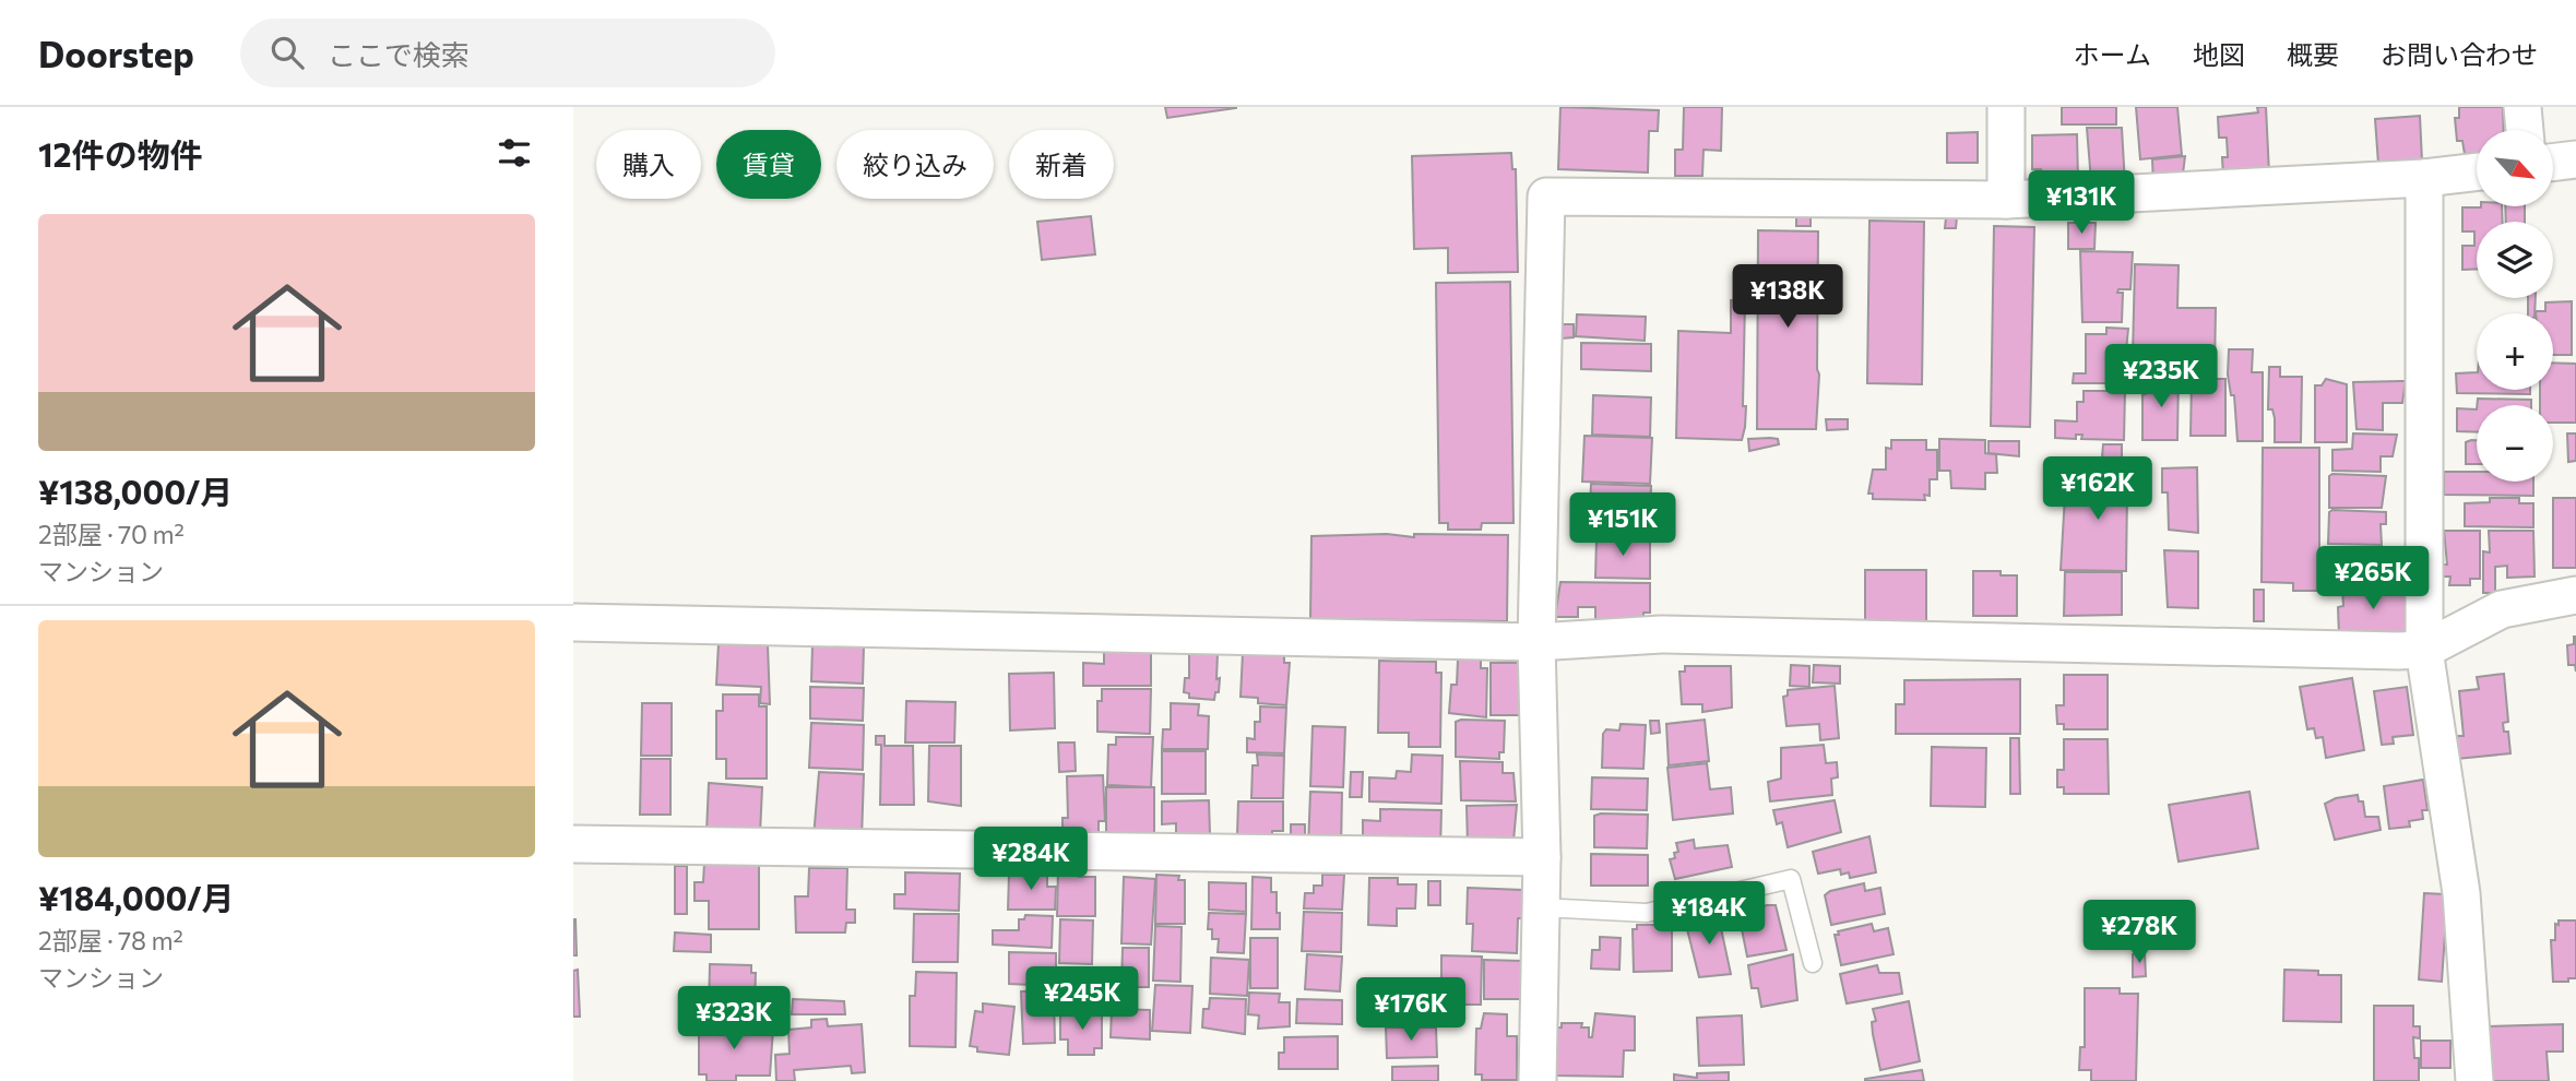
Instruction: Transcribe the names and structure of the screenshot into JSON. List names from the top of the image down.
{
  "north": "bottom right",
  "page": {
    "header": "Doorstep",
    "search": "ここで検索",
    "nav": [
      "ホーム",
      "地図",
      "概要",
      "お問い合わせ"
    ],
    "heading": "12件の物件",
    "map_buttons": ["+", "−"],
    "chip": [
      "購入",
      "賃貸",
      "絞り込み",
      "新着"
    ],
    "price": [
      "¥131K",
      "¥138K",
      "¥235K",
      "¥162K",
      "¥151K",
      "¥265K",
      "¥284K",
      "¥184K",
      "¥278K",
      "¥245K",
      "¥176K",
      "¥323K"
    ],
    "list": [
      {
        "name": "¥138,000/月",
        "note": "2部屋 · 70 m² · マンション"
      },
      {
        "name": "¥184,000/月",
        "note": "2部屋 · 78 m² · マンション"
      }
    ]
  }
}
